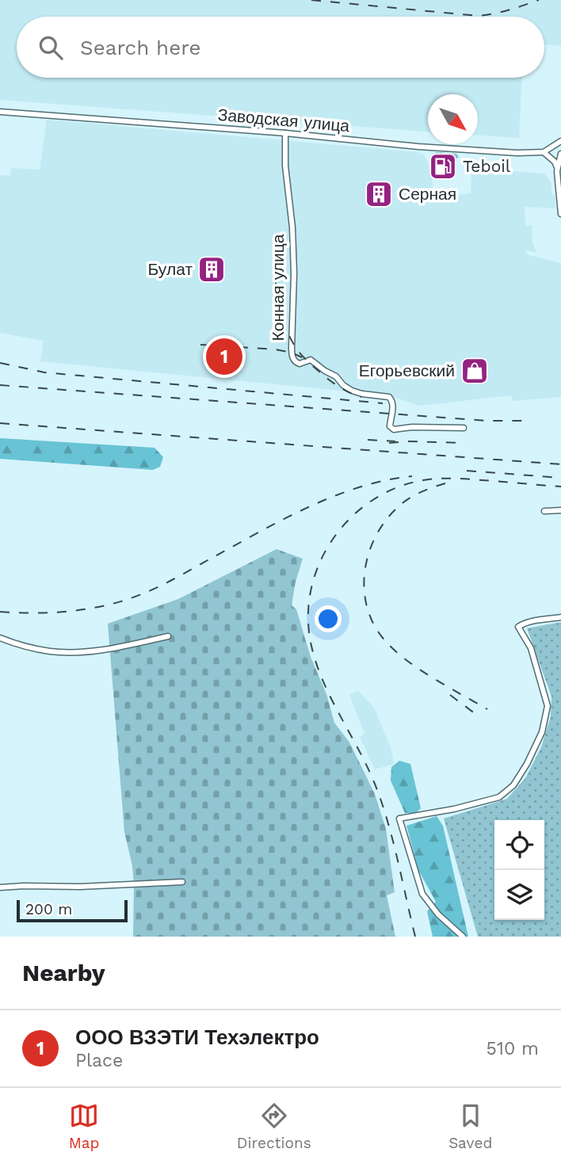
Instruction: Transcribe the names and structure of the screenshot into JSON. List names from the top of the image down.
{
  "streets": {
    "street": ["Заводская улица", "Конная улица"]
  },
  "crossings": [
    ["Заводская улица", "Конная улица"]
  ],
  "places": {
    "fuel station": ["Teboil"],
    "building": ["Серная", "Булат"],
    "shop": ["Егорьевский"]
  },
  "scale_bar": "200 m",
  "north": "bottom right",
  "page": {
    "search": "Search here",
    "pins": "1",
    "scale": "200 m",
    "heading": "Nearby",
    "list": [
      {
        "mark": "1",
        "name": "ООО ВЗЭТИ Техэлектро",
        "note": "Place",
        "value": "510 m"
      }
    ],
    "nav": ["Map", "Directions", "Saved"]
  }
}
